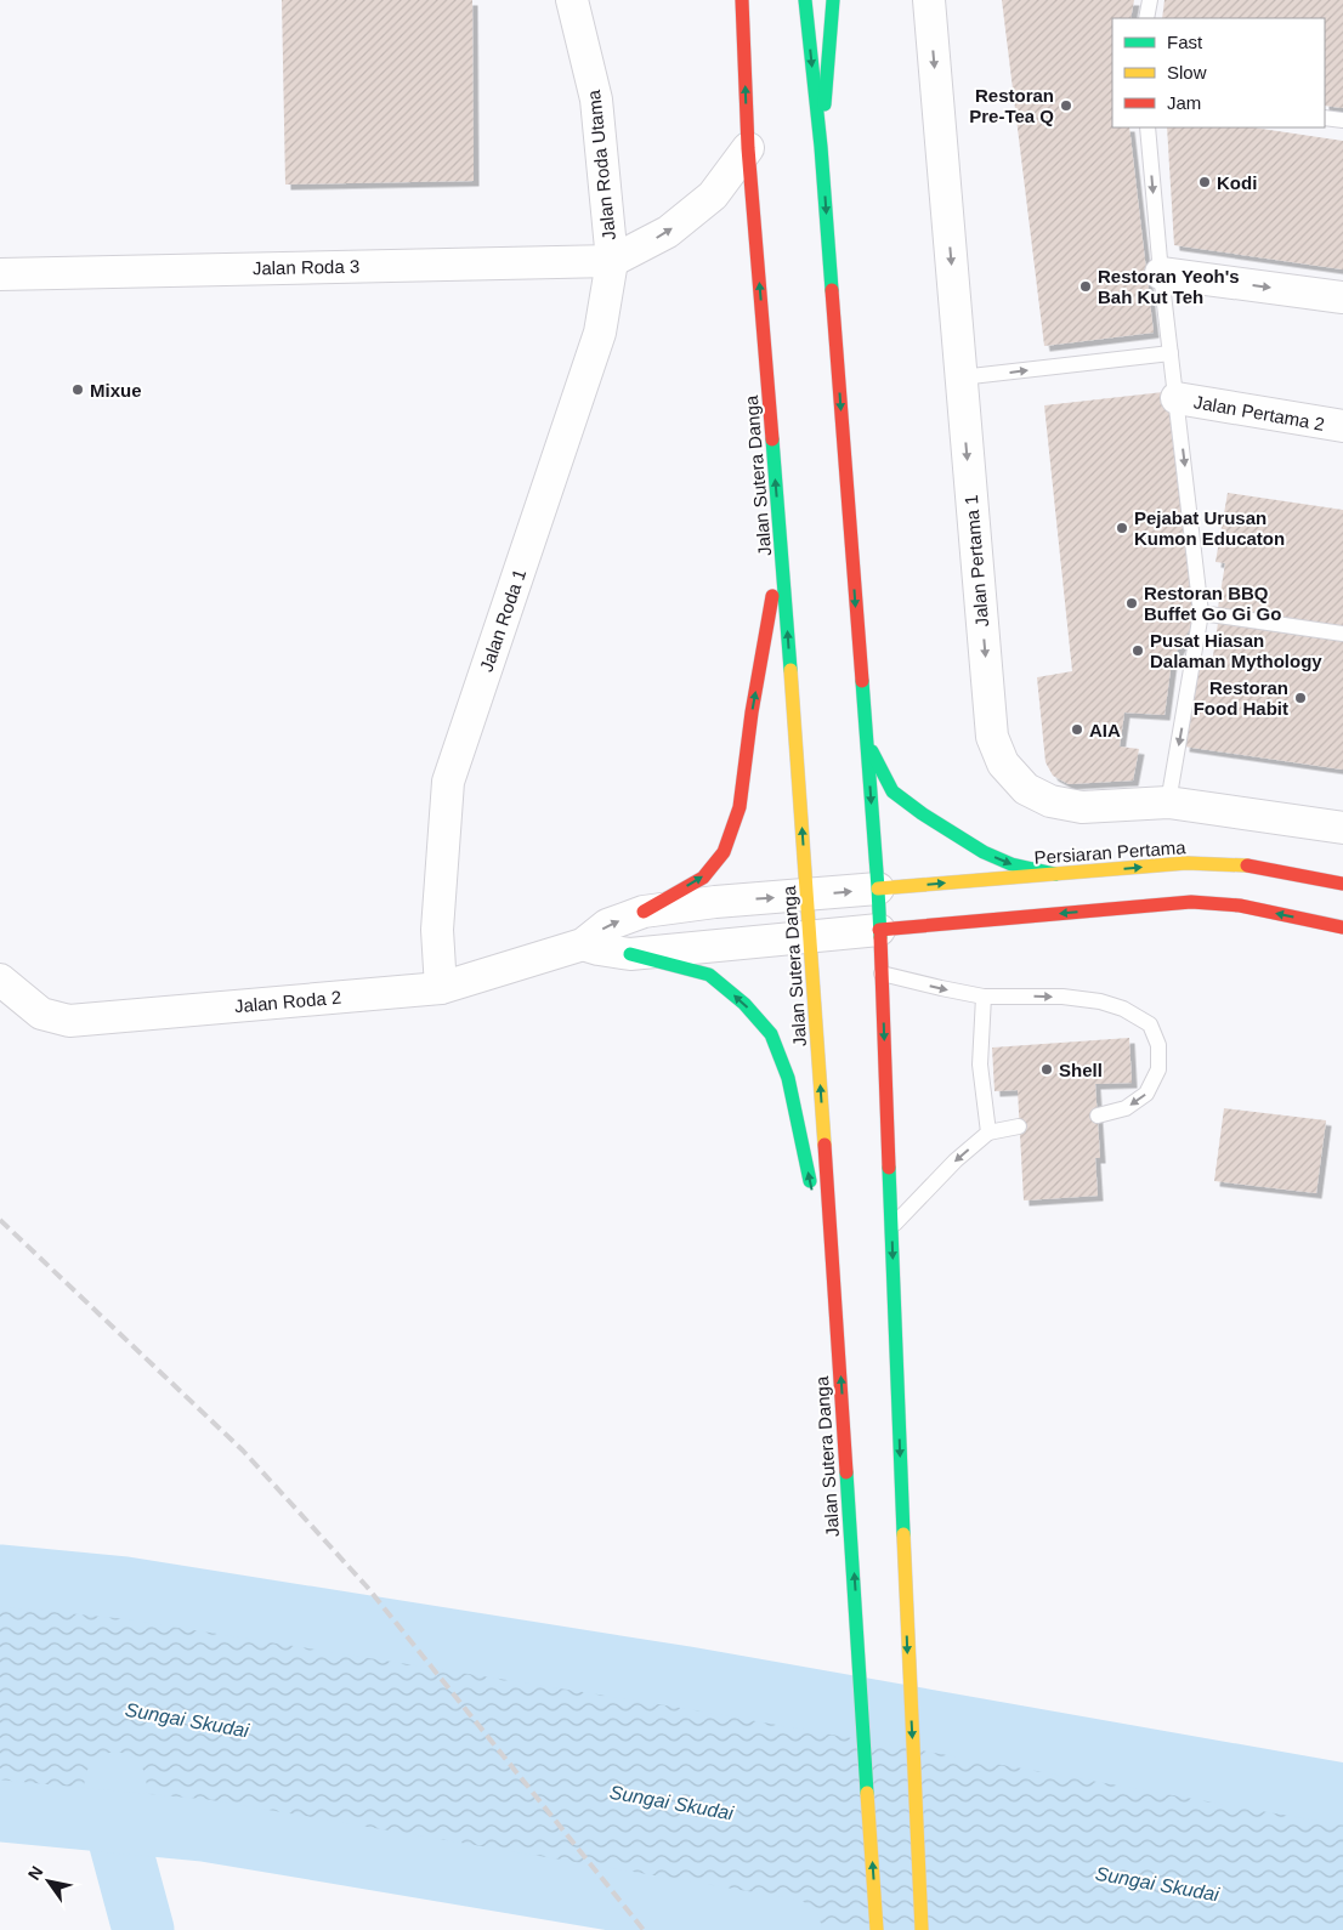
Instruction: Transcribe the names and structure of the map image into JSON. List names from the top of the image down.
{
  "streets": {
    "main road": ["Jalan Sutera Danga", "Persiaran Pertama"],
    "street": [
      "Jalan Roda Utama",
      "Jalan Roda 3",
      "Jalan Pertama 2",
      "Jalan Pertama 1",
      "Jalan Roda 1",
      "Jalan Roda 2"
    ]
  },
  "crossings": [
    ["Jalan Roda Utama", "Jalan Roda 3"],
    ["Jalan Roda Utama", "Jalan Roda 1"],
    ["Jalan Roda 3", "Jalan Roda 1"],
    ["Jalan Sutera Danga", "Jalan Roda 2"],
    ["Jalan Roda 1", "Jalan Roda 2"],
    ["Persiaran Pertama", "Jalan Roda 2"]
  ],
  "one_way": ["Jalan Pertama 1"],
  "water": ["Sungai Skudai"],
  "places": [
    "Restoran Pre-Tea Q",
    "Kodi",
    "Restoran Yeoh's Bah Kut Teh",
    "Mixue",
    "Pejabat Urusan Kumon Educaton",
    "Restoran BBQ Buffet Go Gi Go",
    "Pusat Hiasan Dalaman Mythology",
    "Restoran Food Habit",
    "AIA",
    "Shell"
  ],
  "legend": ["Fast", "Slow", "Jam"],
  "north": "top left"
}
